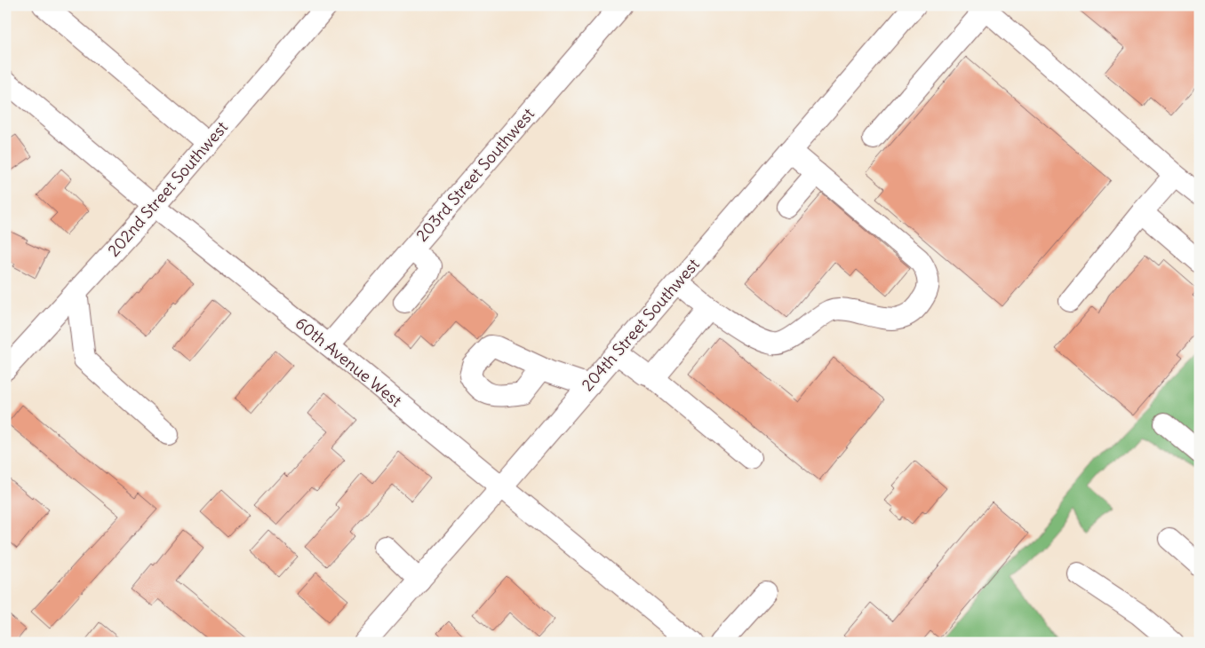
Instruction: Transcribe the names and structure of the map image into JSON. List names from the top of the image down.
{
  "streets": {
    "street": [
      "203rd Street Southwest",
      "202nd Street Southwest",
      "204th Street Southwest",
      "60th Avenue West"
    ]
  },
  "crossings": [
    ["203rd Street Southwest", "60th Avenue West"],
    ["202nd Street Southwest", "60th Avenue West"],
    ["204th Street Southwest", "60th Avenue West"]
  ]
}
